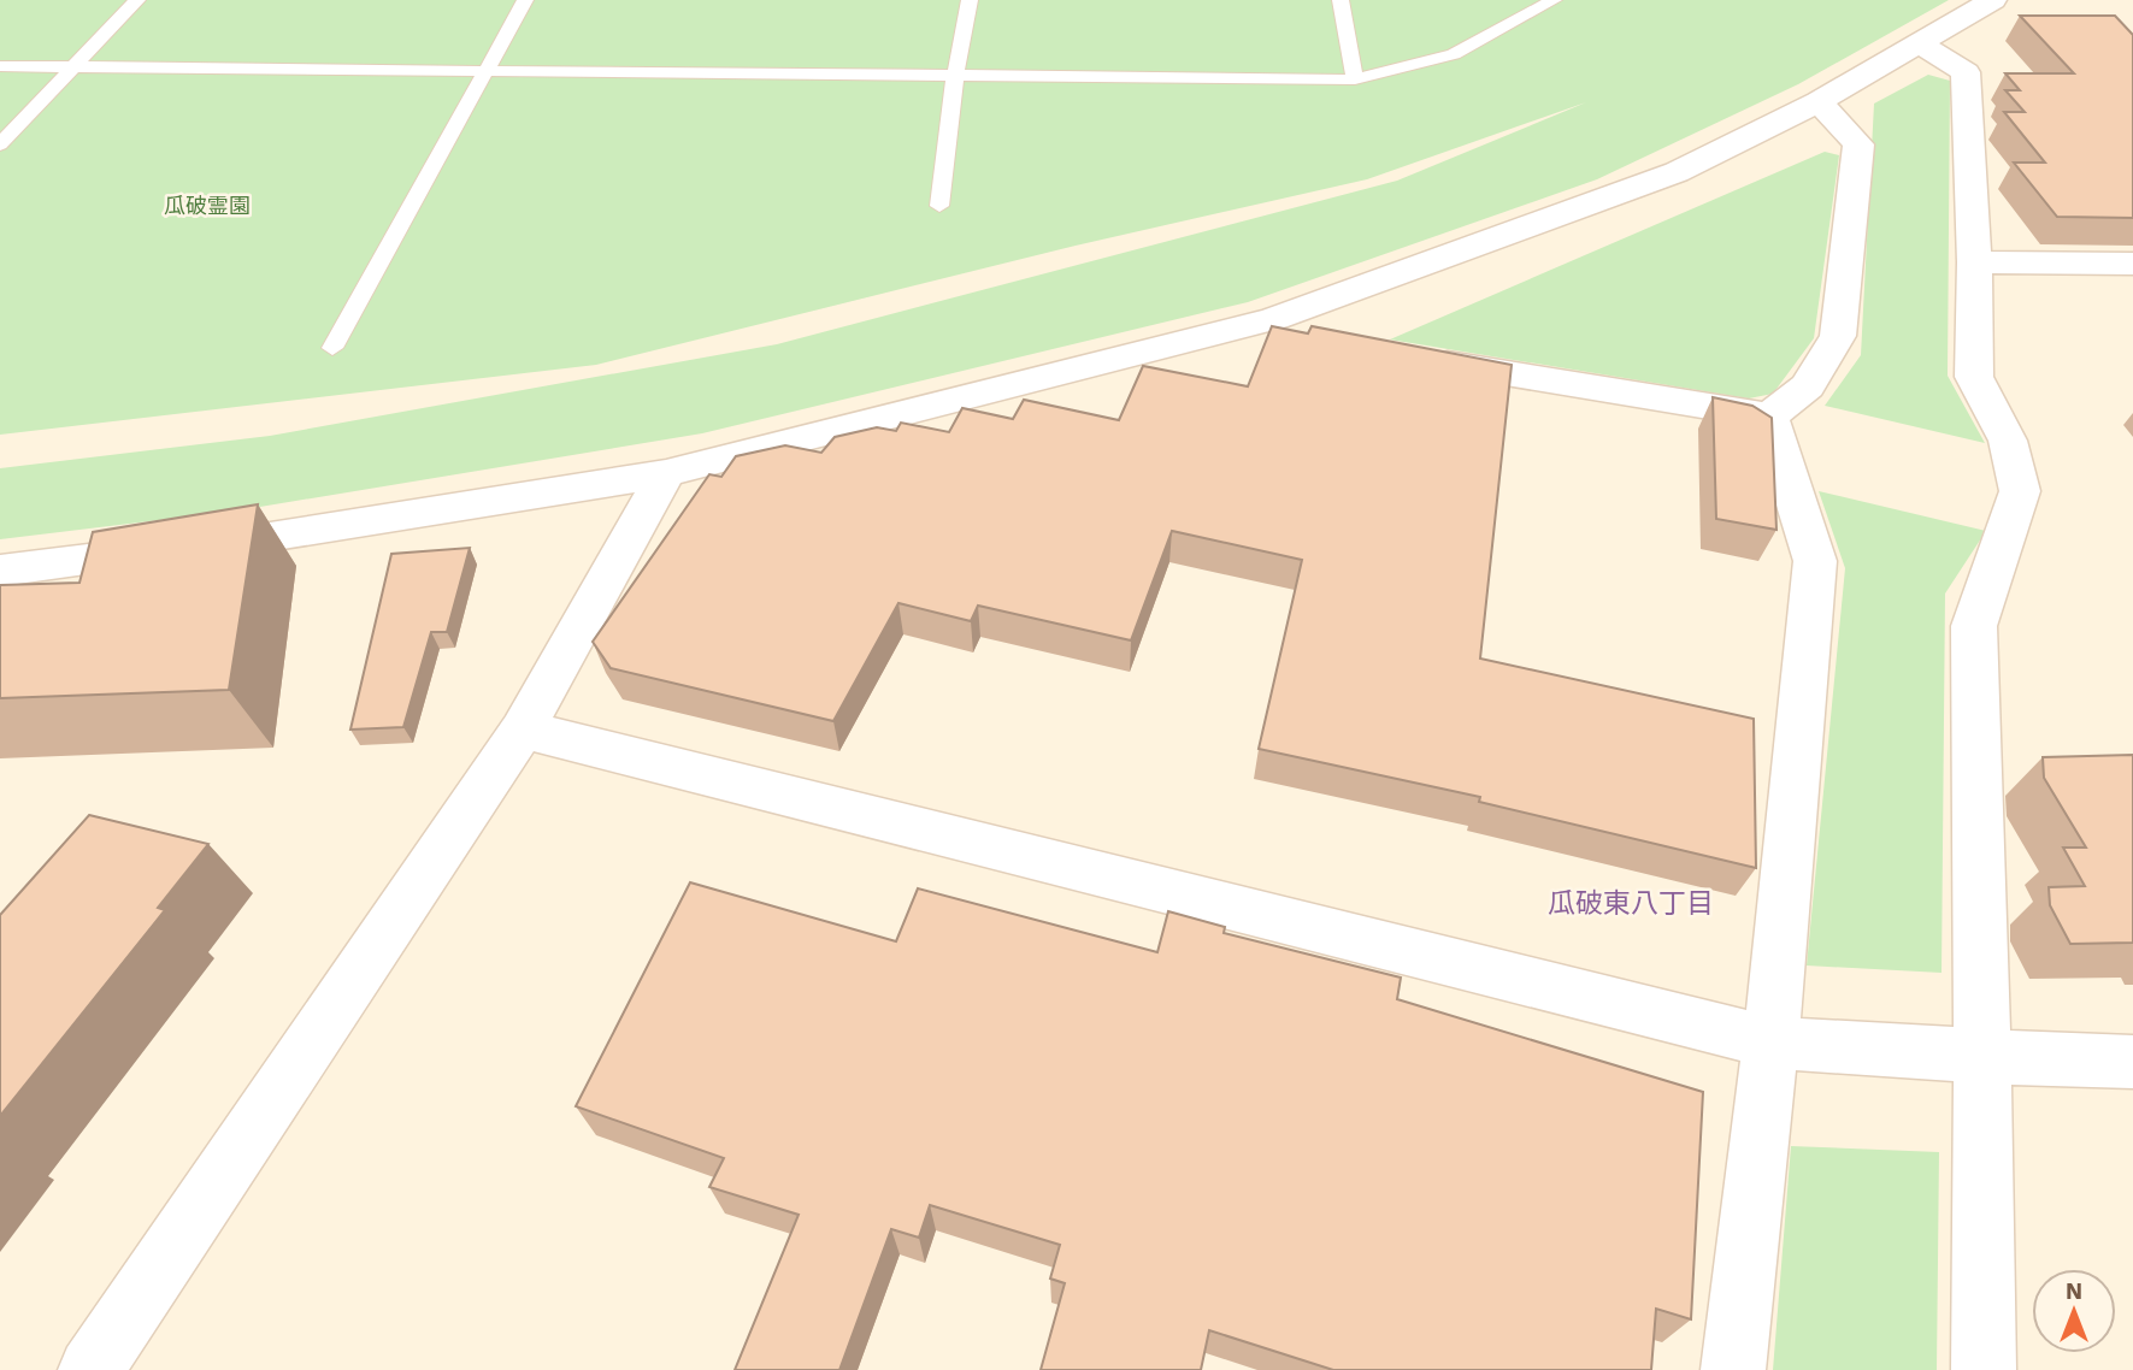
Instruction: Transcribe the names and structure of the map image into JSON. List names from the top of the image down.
{
  "districts": ["瓜破東八丁目"],
  "parks": ["瓜破霊園"],
  "north": "top"
}
